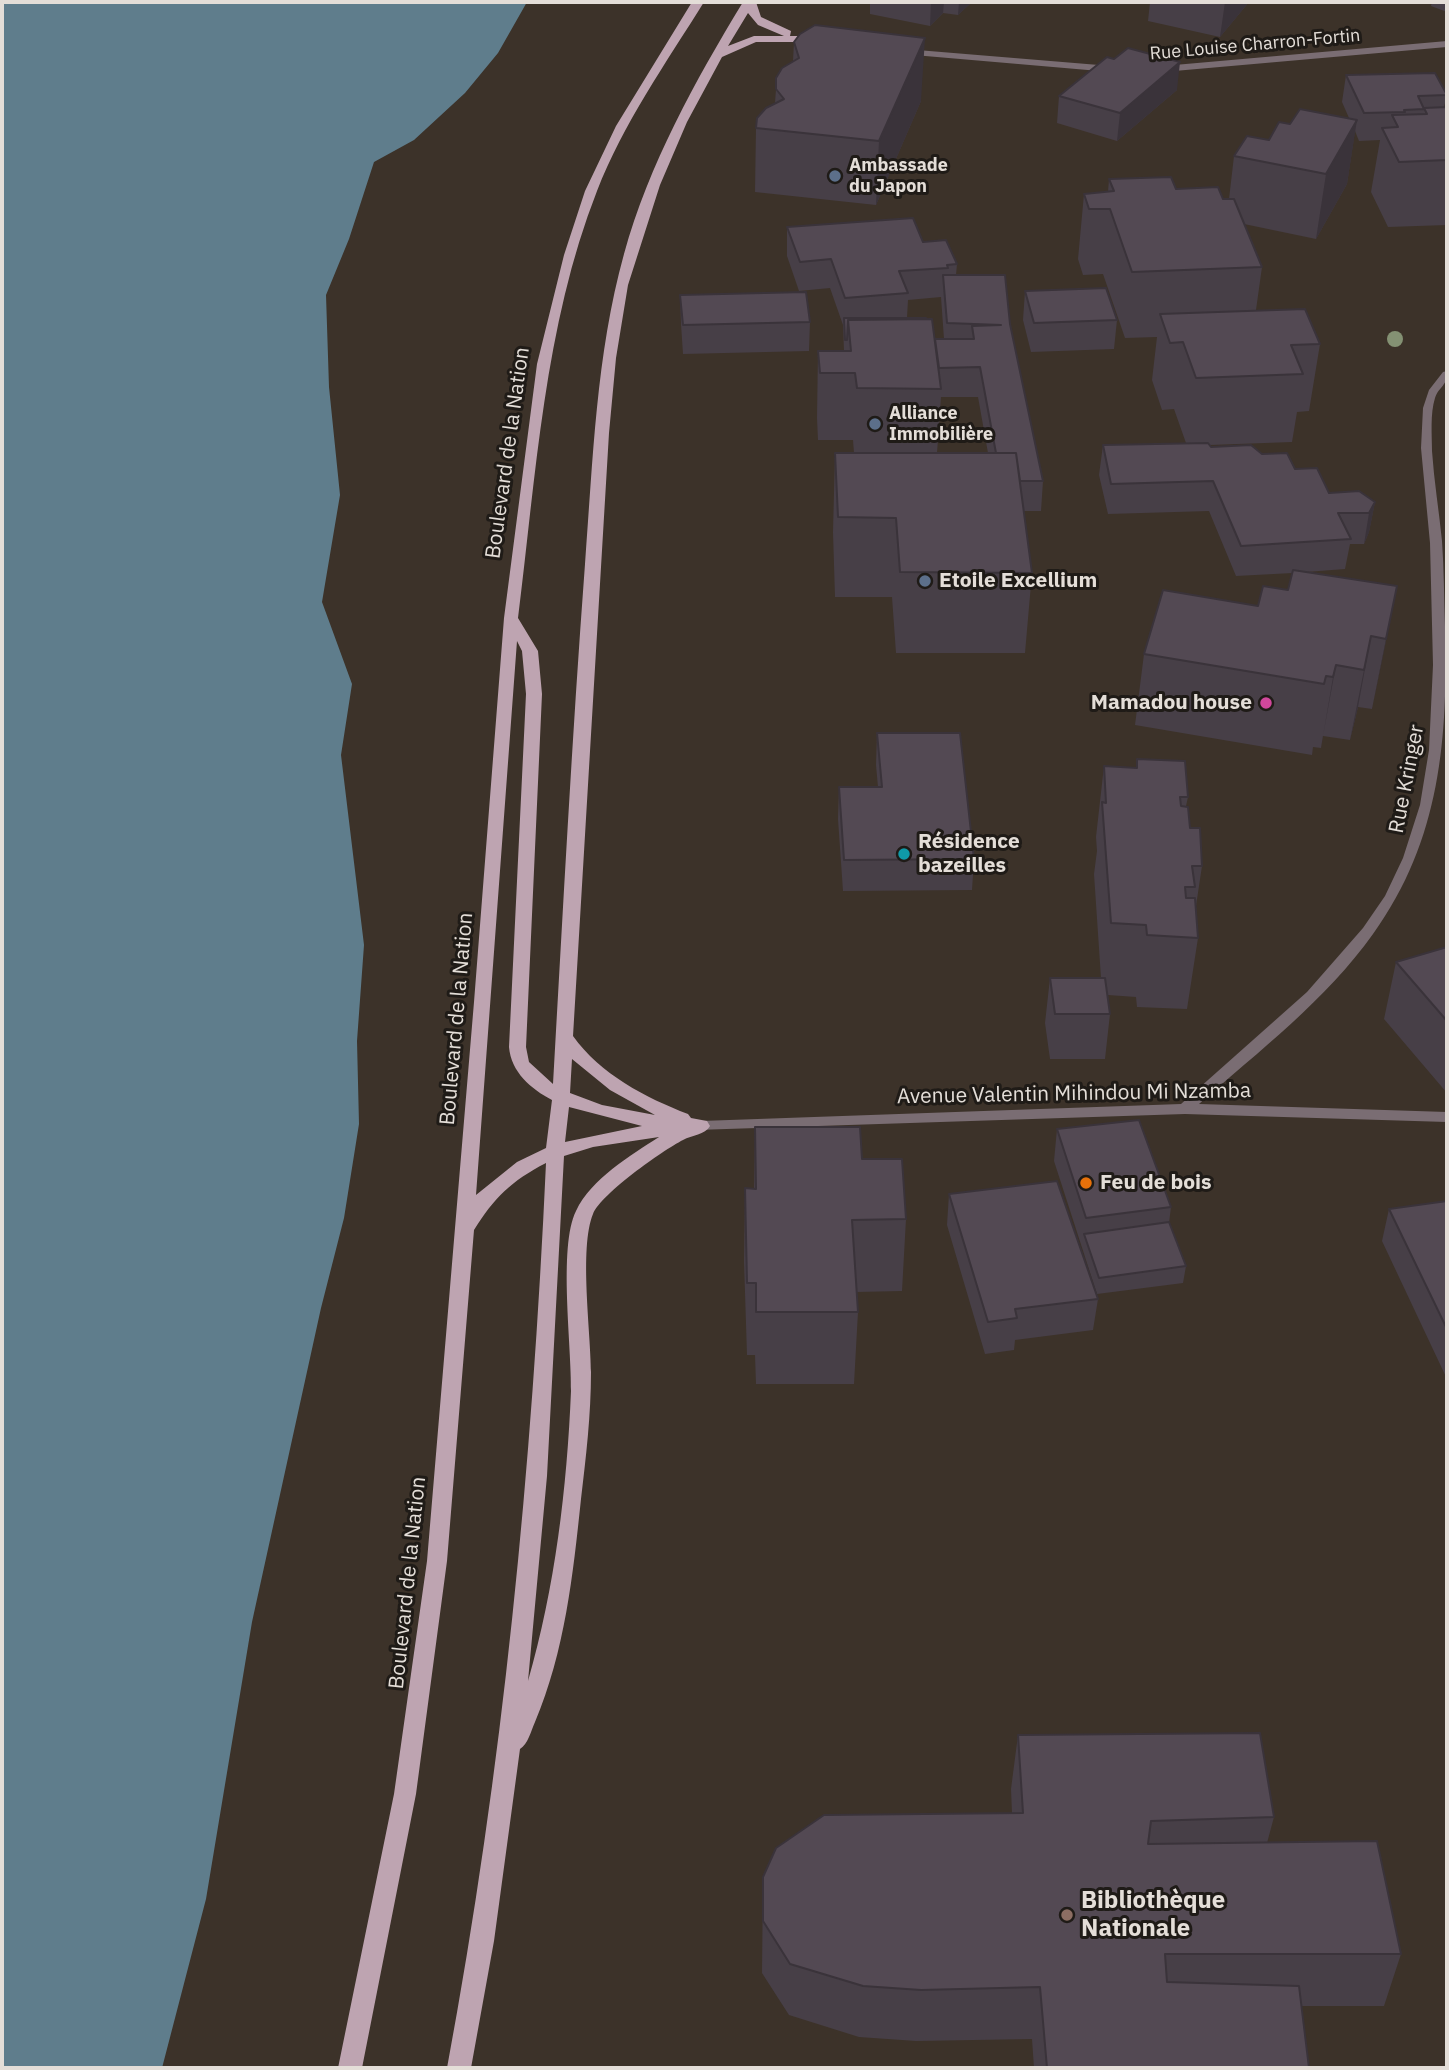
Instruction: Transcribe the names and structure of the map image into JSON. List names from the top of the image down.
{
  "streets": {
    "main road": ["Boulevard de la Nation"],
    "street": ["Rue Louise Charron-Fortin", "Rue Kringer", "Avenue Valentin Mihindou Mi Nzamba"]
  },
  "crossings": [
    ["Rue Kringer", "Avenue Valentin Mihindou Mi Nzamba"]
  ],
  "places": [
    "Ambassade du Japon",
    "Alliance Immobilière",
    "Etoile Excellium",
    "Mamadou house",
    "Résidence bazeilles",
    "Feu de bois",
    "Bibliothèque Nationale"
  ]
}
